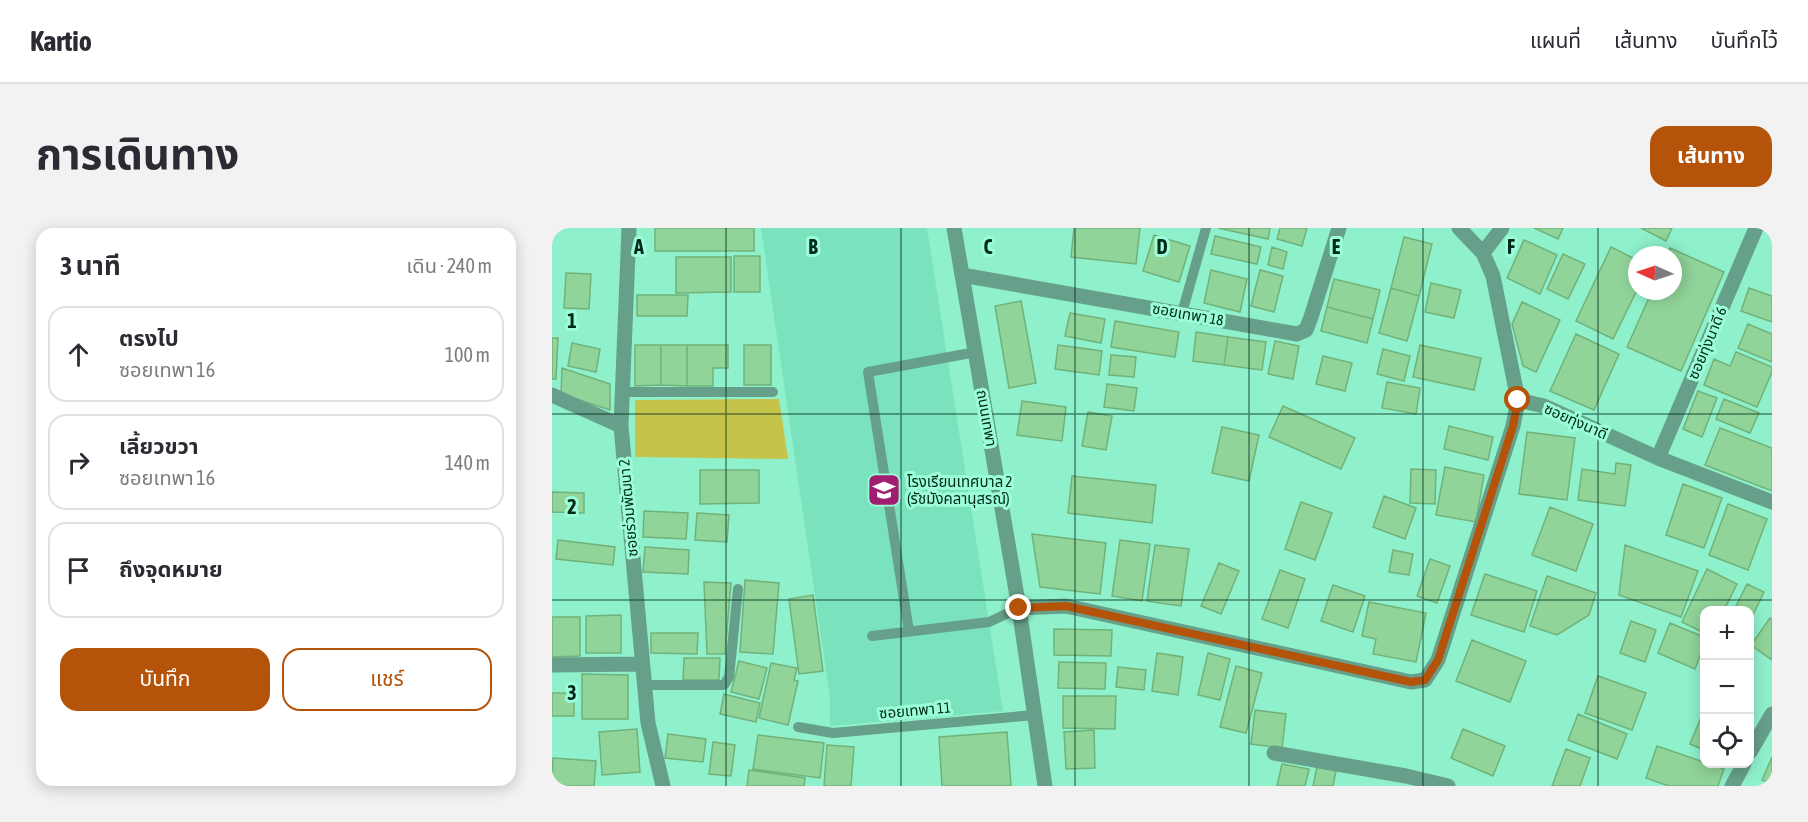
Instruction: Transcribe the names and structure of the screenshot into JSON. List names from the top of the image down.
{
  "streets": {
    "street": [
      "ซอยเทพา 18",
      "ซอยทุ่งนาดี 6",
      "ถนนเทพา",
      "ซอยทุ่งนาดี",
      "ซอยร่วมพัฒนา 2"
    ],
    "lane": ["ซอยเทพา 11"]
  },
  "crossings": [
    ["ซอยเทพา 18", "ถนนเทพา"],
    ["ซอยทุ่งนาดี 6", "ซอยทุ่งนาดี"],
    ["ถนนเทพา", "ซอยเทพา 11"]
  ],
  "places": {
    "school or university": ["โรงเรียนเทศบาล 2 (รัชมังคลานุสรณ์)"]
  },
  "north": "left",
  "page": {
    "header": "Kartio",
    "nav": ["แผนที่", "เส้นทาง", "บันทึกไว้"],
    "title": "การเดินทาง",
    "buttons": [
      "เส้นทาง",
      ["บันทึก", "แชร์"]
    ],
    "heading": ["3 นาที", "เดิน · 240 m"],
    "list": [
      ["ตรงไป", "ซอยเทพา 16", "100 m"],
      ["เลี้ยวขวา", "ซอยเทพา 16", "140 m"],
      "ถึงจุดหมาย"
    ],
    "map_buttons": ["+", "−"]
  },
  "grid": {
    "columns": [
      "A",
      "B",
      "C",
      "D",
      "E",
      "F"
    ],
    "rows": ["1", "2", "3"]
  }
}
